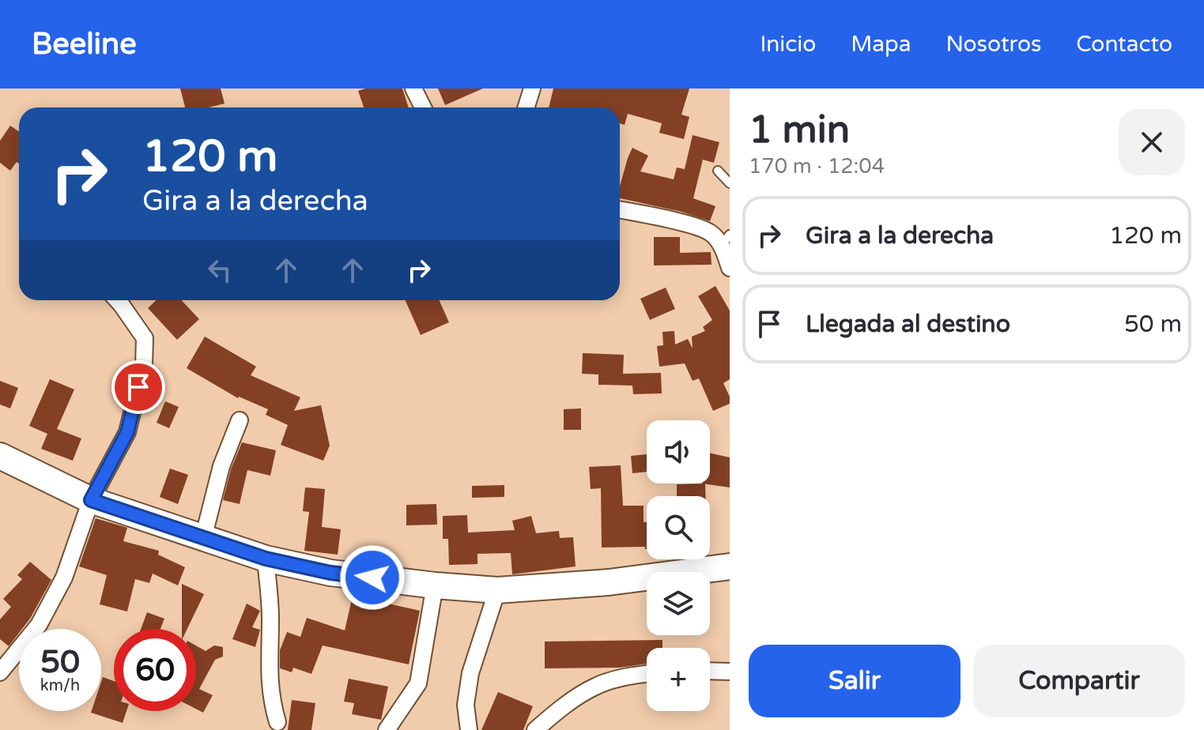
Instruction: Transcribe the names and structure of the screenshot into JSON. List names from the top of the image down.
{
  "page": {
    "header": "Beeline",
    "nav": [
      "Inicio",
      "Mapa",
      "Nosotros",
      "Contacto"
    ],
    "heading": ["1 min", "170 m · 12:04"],
    "turn": ["120 m", "Gira a la derecha"],
    "list": [
      {
        "name": "Gira a la derecha",
        "value": "120 m"
      },
      {
        "name": "Llegada al destino",
        "value": "50 m"
      }
    ],
    "map_buttons": "+",
    "speed": "50 km/h",
    "limit": "60",
    "buttons": ["Salir", "Compartir"]
  }
}
